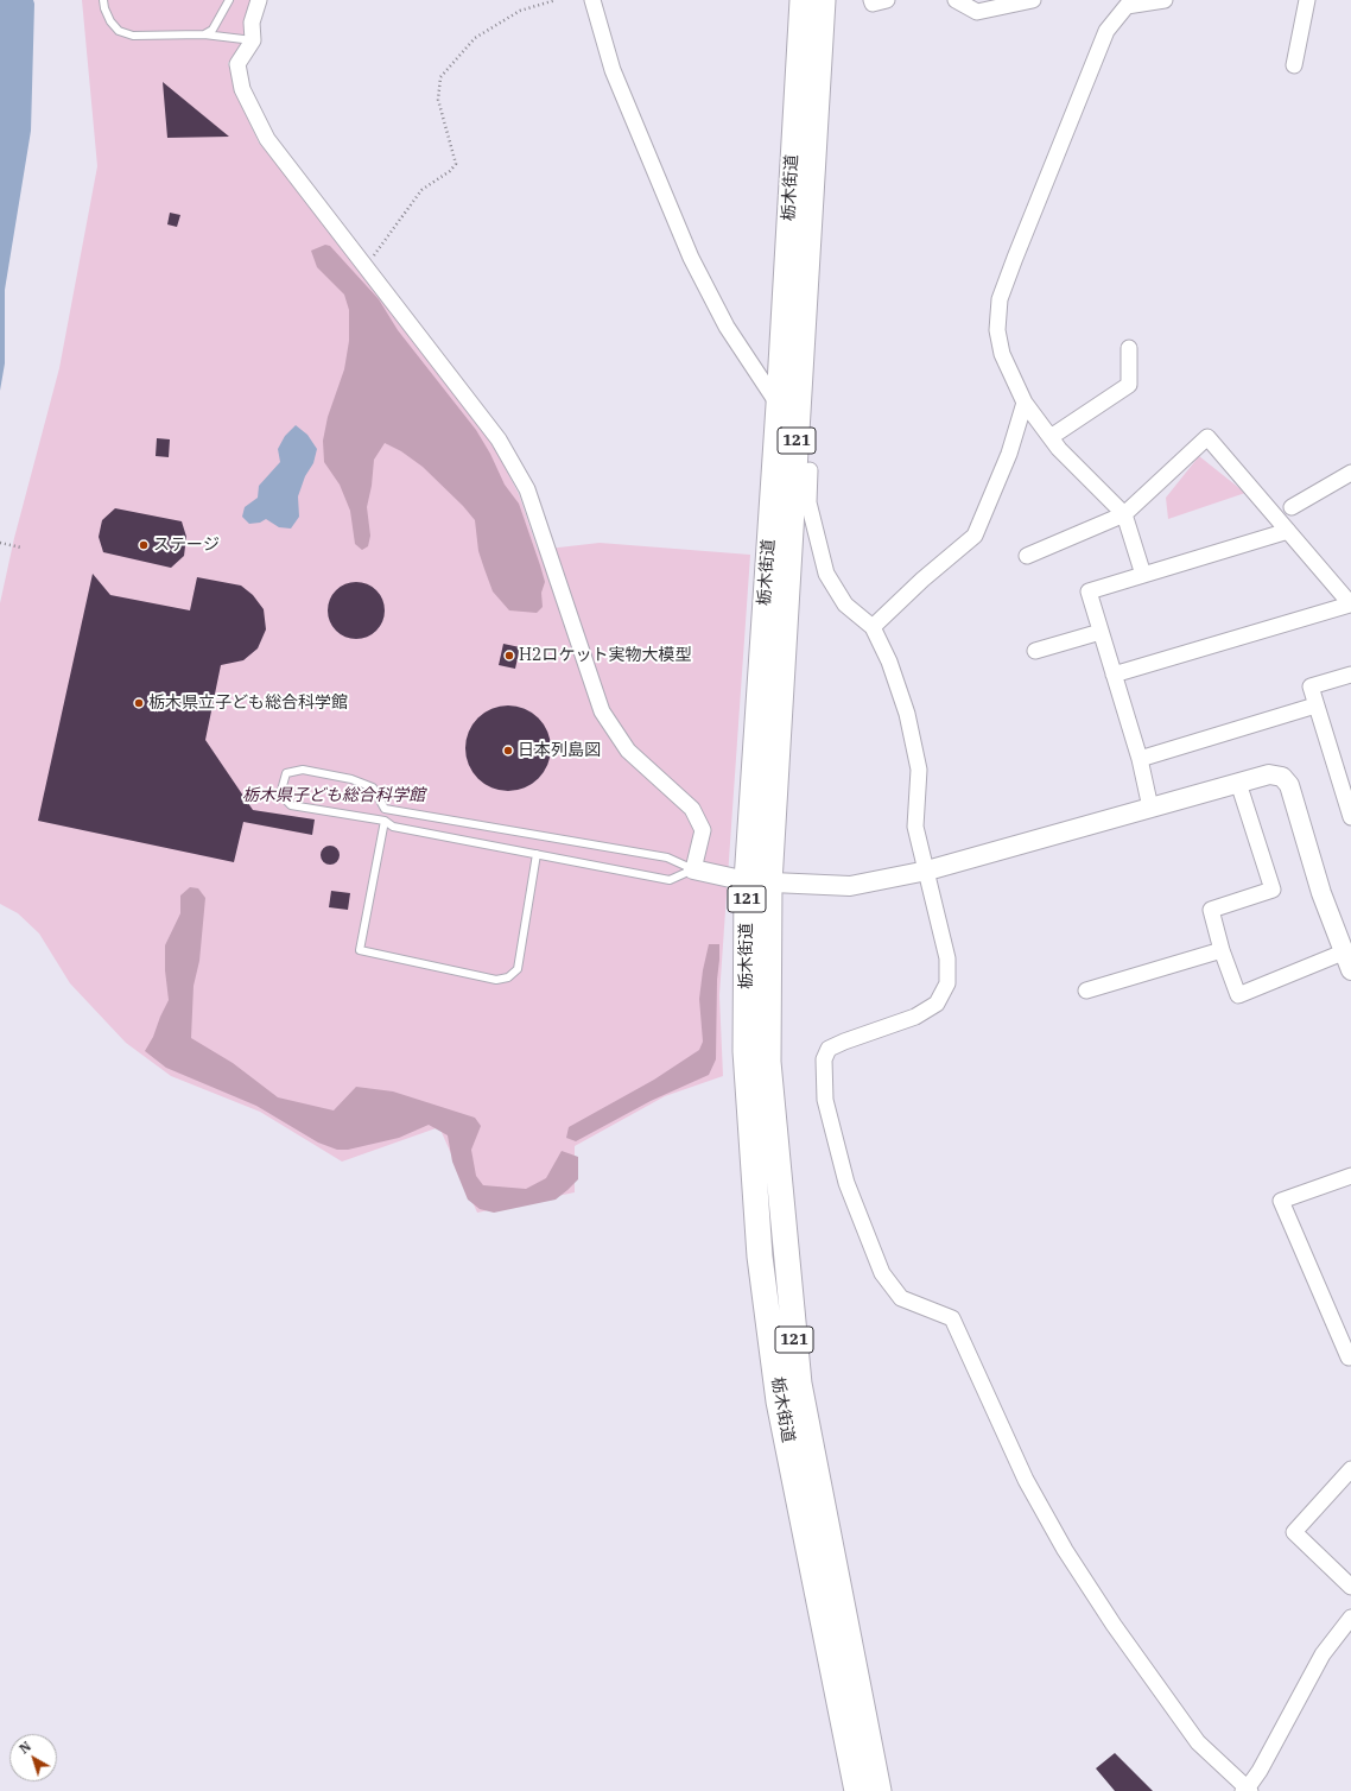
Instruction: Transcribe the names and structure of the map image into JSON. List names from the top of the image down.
{
  "streets": {
    "highway": ["栃木街道", "121"]
  },
  "parks": ["栃木県子ども総合科学館"],
  "places": [
    "ステージ",
    "H2ロケット実物大模型",
    "栃木県立子ども総合科学館",
    "日本列島図"
  ],
  "north": "top left"
}
